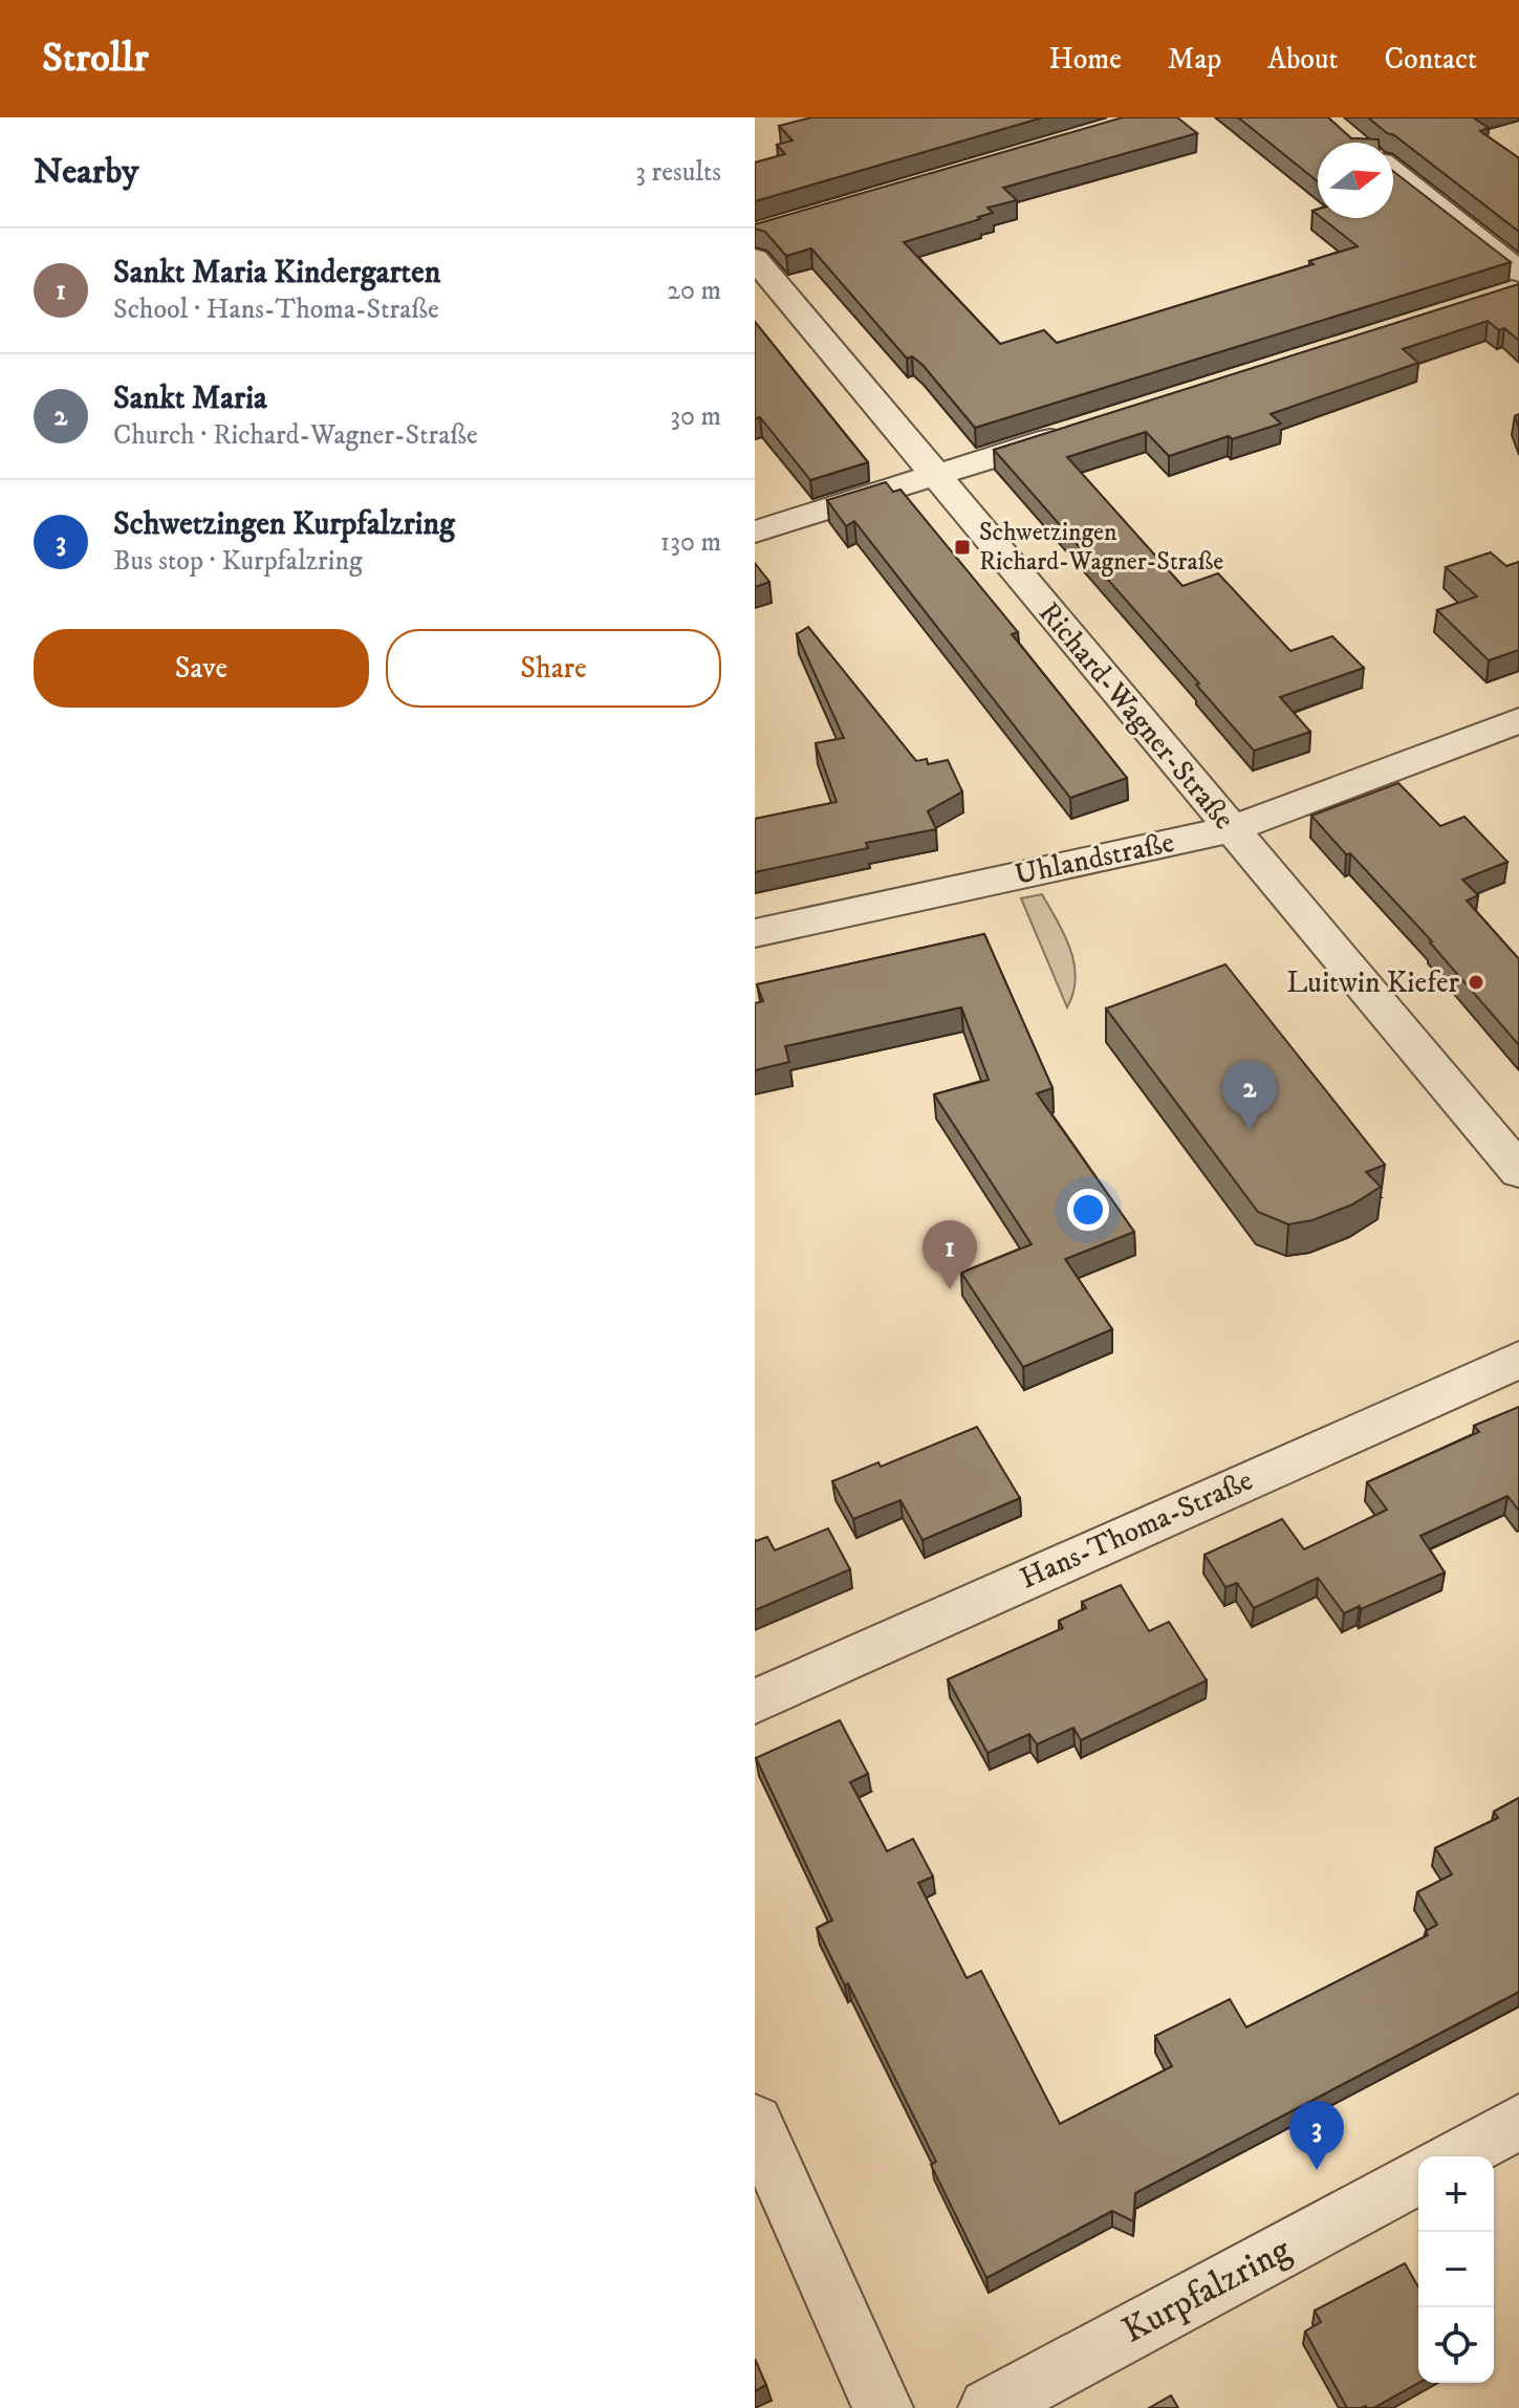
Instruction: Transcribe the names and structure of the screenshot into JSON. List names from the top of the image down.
{
  "streets": {
    "street": [
      "Richard-Wagner-Straße",
      "Uhlandstraße",
      "Hans-Thoma-Straße",
      "Kurpfalzring"
    ]
  },
  "crossings": [
    ["Richard-Wagner-Straße", "Uhlandstraße"]
  ],
  "places": {
    "transit": ["Schwetzingen Richard-Wagner-Straße"],
    "other": ["Luitwin Kiefer"]
  },
  "north": "right",
  "page": {
    "header": "Strollr",
    "nav": [
      "Home",
      "Map",
      "About",
      "Contact"
    ],
    "heading": ["Nearby", "3 results"],
    "list": [
      {
        "mark": "1",
        "name": "Sankt Maria Kindergarten",
        "note": "School · Hans-Thoma-Straße",
        "value": "20 m"
      },
      {
        "mark": "2",
        "name": "Sankt Maria",
        "note": "Church · Richard-Wagner-Straße",
        "value": "30 m"
      },
      {
        "mark": "3",
        "name": "Schwetzingen Kurpfalzring",
        "note": "Bus stop · Kurpfalzring",
        "value": "130 m"
      }
    ],
    "buttons": ["Save", "Share"],
    "pins": ["2", "1", "3"],
    "map_buttons": ["+", "−"]
  }
}
